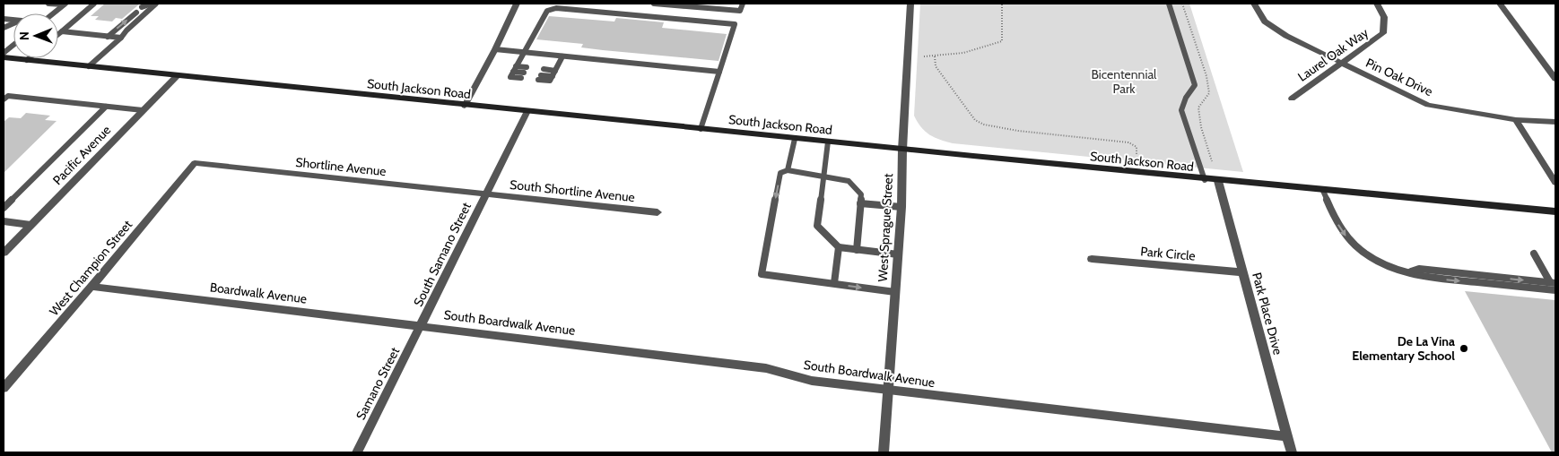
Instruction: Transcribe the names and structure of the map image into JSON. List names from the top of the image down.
{
  "streets": {
    "main road": ["South Jackson Road"],
    "street": [
      "Laurel Oak Way",
      "Pin Oak Drive",
      "Pacific Avenue",
      "Shortline Avenue",
      "South Shortline Avenue",
      "West Sprague Street",
      "Park Circle",
      "South Samano Street",
      "West Champion Street",
      "Boardwalk Avenue",
      "Park Place Drive",
      "South Boardwalk Avenue",
      "Samano Street"
    ]
  },
  "crossings": [
    ["Laurel Oak Way", "Pin Oak Drive"],
    ["South Jackson Road", "Pacific Avenue"],
    ["South Jackson Road", "West Sprague Street"],
    ["South Jackson Road", "South Samano Street"],
    ["South Jackson Road", "Park Place Drive"],
    ["Shortline Avenue", "South Shortline Avenue"],
    ["Shortline Avenue", "South Samano Street"],
    ["Shortline Avenue", "West Champion Street"],
    ["South Shortline Avenue", "South Samano Street"],
    ["West Sprague Street", "South Boardwalk Avenue"],
    ["Park Circle", "Park Place Drive"],
    ["South Samano Street", "Boardwalk Avenue"],
    ["South Samano Street", "South Boardwalk Avenue"],
    ["South Samano Street", "Samano Street"],
    ["West Champion Street", "Boardwalk Avenue"],
    ["Boardwalk Avenue", "South Boardwalk Avenue"],
    ["Boardwalk Avenue", "Samano Street"],
    ["Park Place Drive", "South Boardwalk Avenue"],
    ["South Boardwalk Avenue", "Samano Street"]
  ],
  "parks": ["Bicentennial Park"],
  "places": ["De La Vina Elementary School"],
  "north": "left"
}
